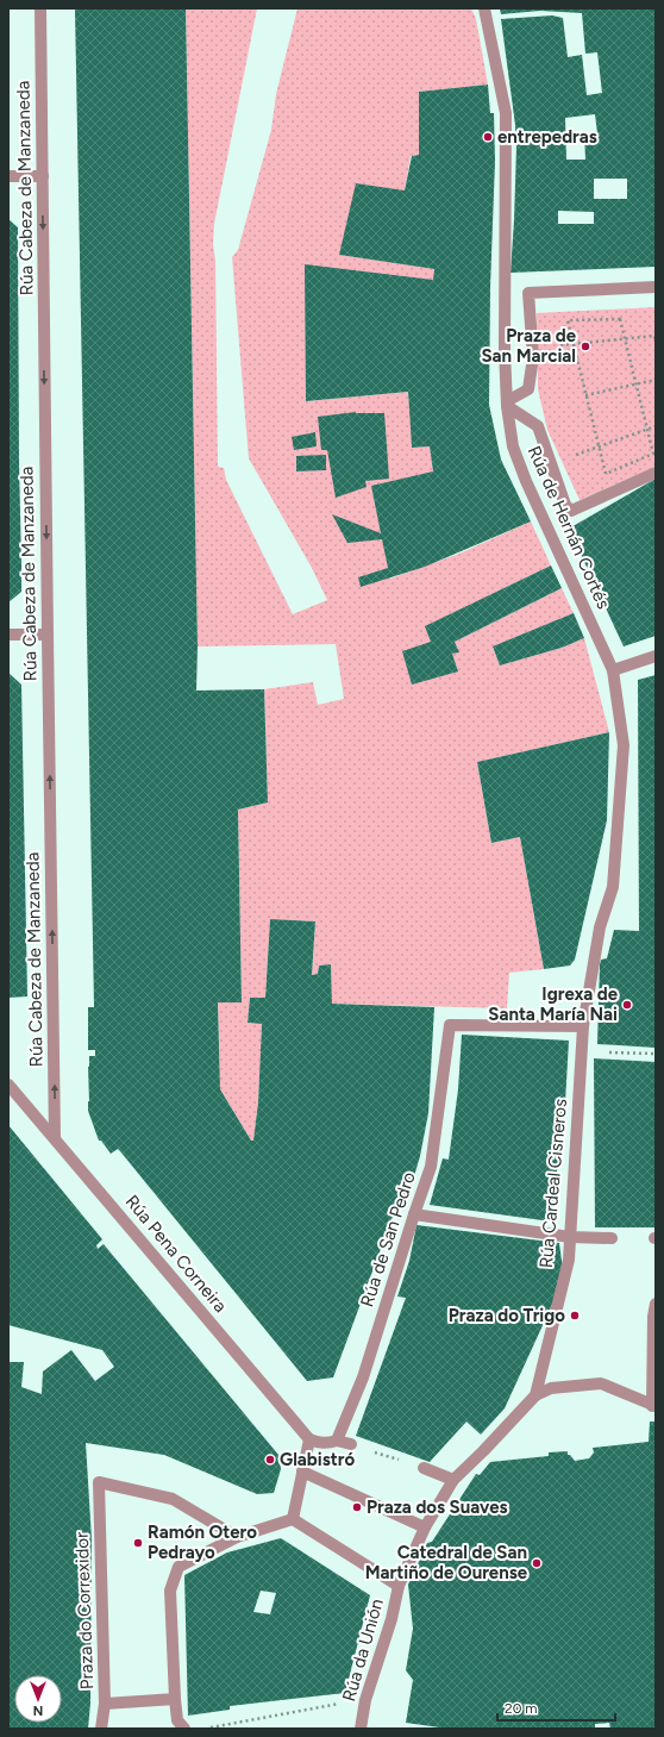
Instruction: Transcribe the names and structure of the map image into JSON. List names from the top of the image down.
{
  "streets": {
    "street": [
      "Rúa Cabeza de Manzaneda",
      "Rúa de Hernán Cortés",
      "Rúa Cardeal Cisneros",
      "Rúa de San Pedro",
      "Rúa Pena Corneira",
      "Praza do Correxidor",
      "Rúa da Unión"
    ]
  },
  "crossings": [
    ["Rúa Cabeza de Manzaneda", "Rúa Pena Corneira"],
    ["Rúa de Hernán Cortés", "Rúa Cardeal Cisneros"],
    ["Rúa de Hernán Cortés", "Rúa de San Pedro"],
    ["Rúa Cardeal Cisneros", "Rúa de San Pedro"],
    ["Rúa Cardeal Cisneros", "Rúa da Unión"]
  ],
  "places": [
    "entrepedras",
    "Praza de San Marcial",
    "Igrexa de Santa María Nai",
    "Praza do Trigo",
    "Glabistró",
    "Praza dos Suaves",
    "Ramón Otero Pedrayo",
    "Catedral de San Martiño de Ourense"
  ],
  "scale_bar": "20 m",
  "north": "bottom"
}
